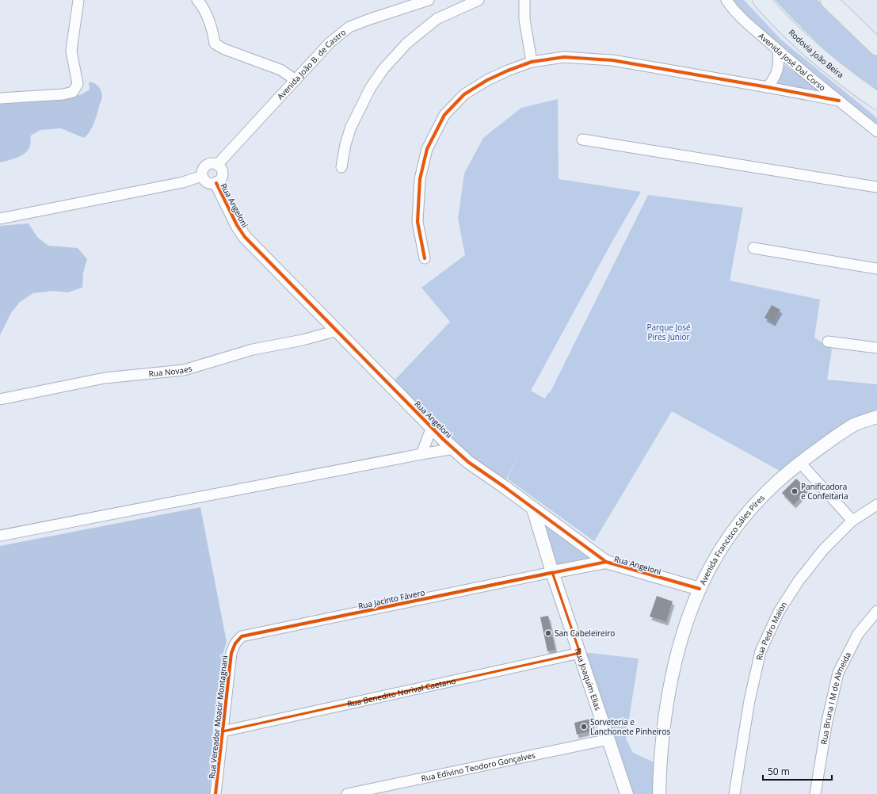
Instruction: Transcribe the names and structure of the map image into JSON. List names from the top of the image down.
{
  "streets": {
    "main road": ["Rodovia João Beira"],
    "street": [
      "Avenida José Dal Corso",
      "Avenida João B. de Castro",
      "Rua Angeloni",
      "Rua Novaes",
      "Avenida Francisco Sáles Píres",
      "Rua Jacinto Fávero",
      "Rua Pedro Maion",
      "Rua Joaquim Elias",
      "Rua Benedito Norival Caetano",
      "Rua Bruna I M de Almeida",
      "Rua Vereador Moacir Montagnani",
      "Rua Edivino Teodoro Gonçalves"
    ]
  },
  "crossings": [
    ["Avenida João B. de Castro", "Rua Angeloni"],
    ["Rua Angeloni", "Rua Novaes"],
    ["Rua Angeloni", "Avenida Francisco Sáles Píres"],
    ["Rua Angeloni", "Rua Joaquim Elias"],
    ["Rua Jacinto Fávero", "Rua Joaquim Elias"],
    ["Rua Jacinto Fávero", "Rua Vereador Moacir Montagnani"],
    ["Rua Joaquim Elias", "Rua Benedito Norival Caetano"],
    ["Rua Joaquim Elias", "Rua Edivino Teodoro Gonçalves"],
    ["Rua Benedito Norival Caetano", "Rua Vereador Moacir Montagnani"]
  ],
  "parks": ["Parque José Pires Júnior"],
  "places": ["Panificadora e Confeitaria", "San Cabeleireiro", "Sorveteria e Lanchonete Pinheiros"],
  "scale_bar": "50 m"
}
